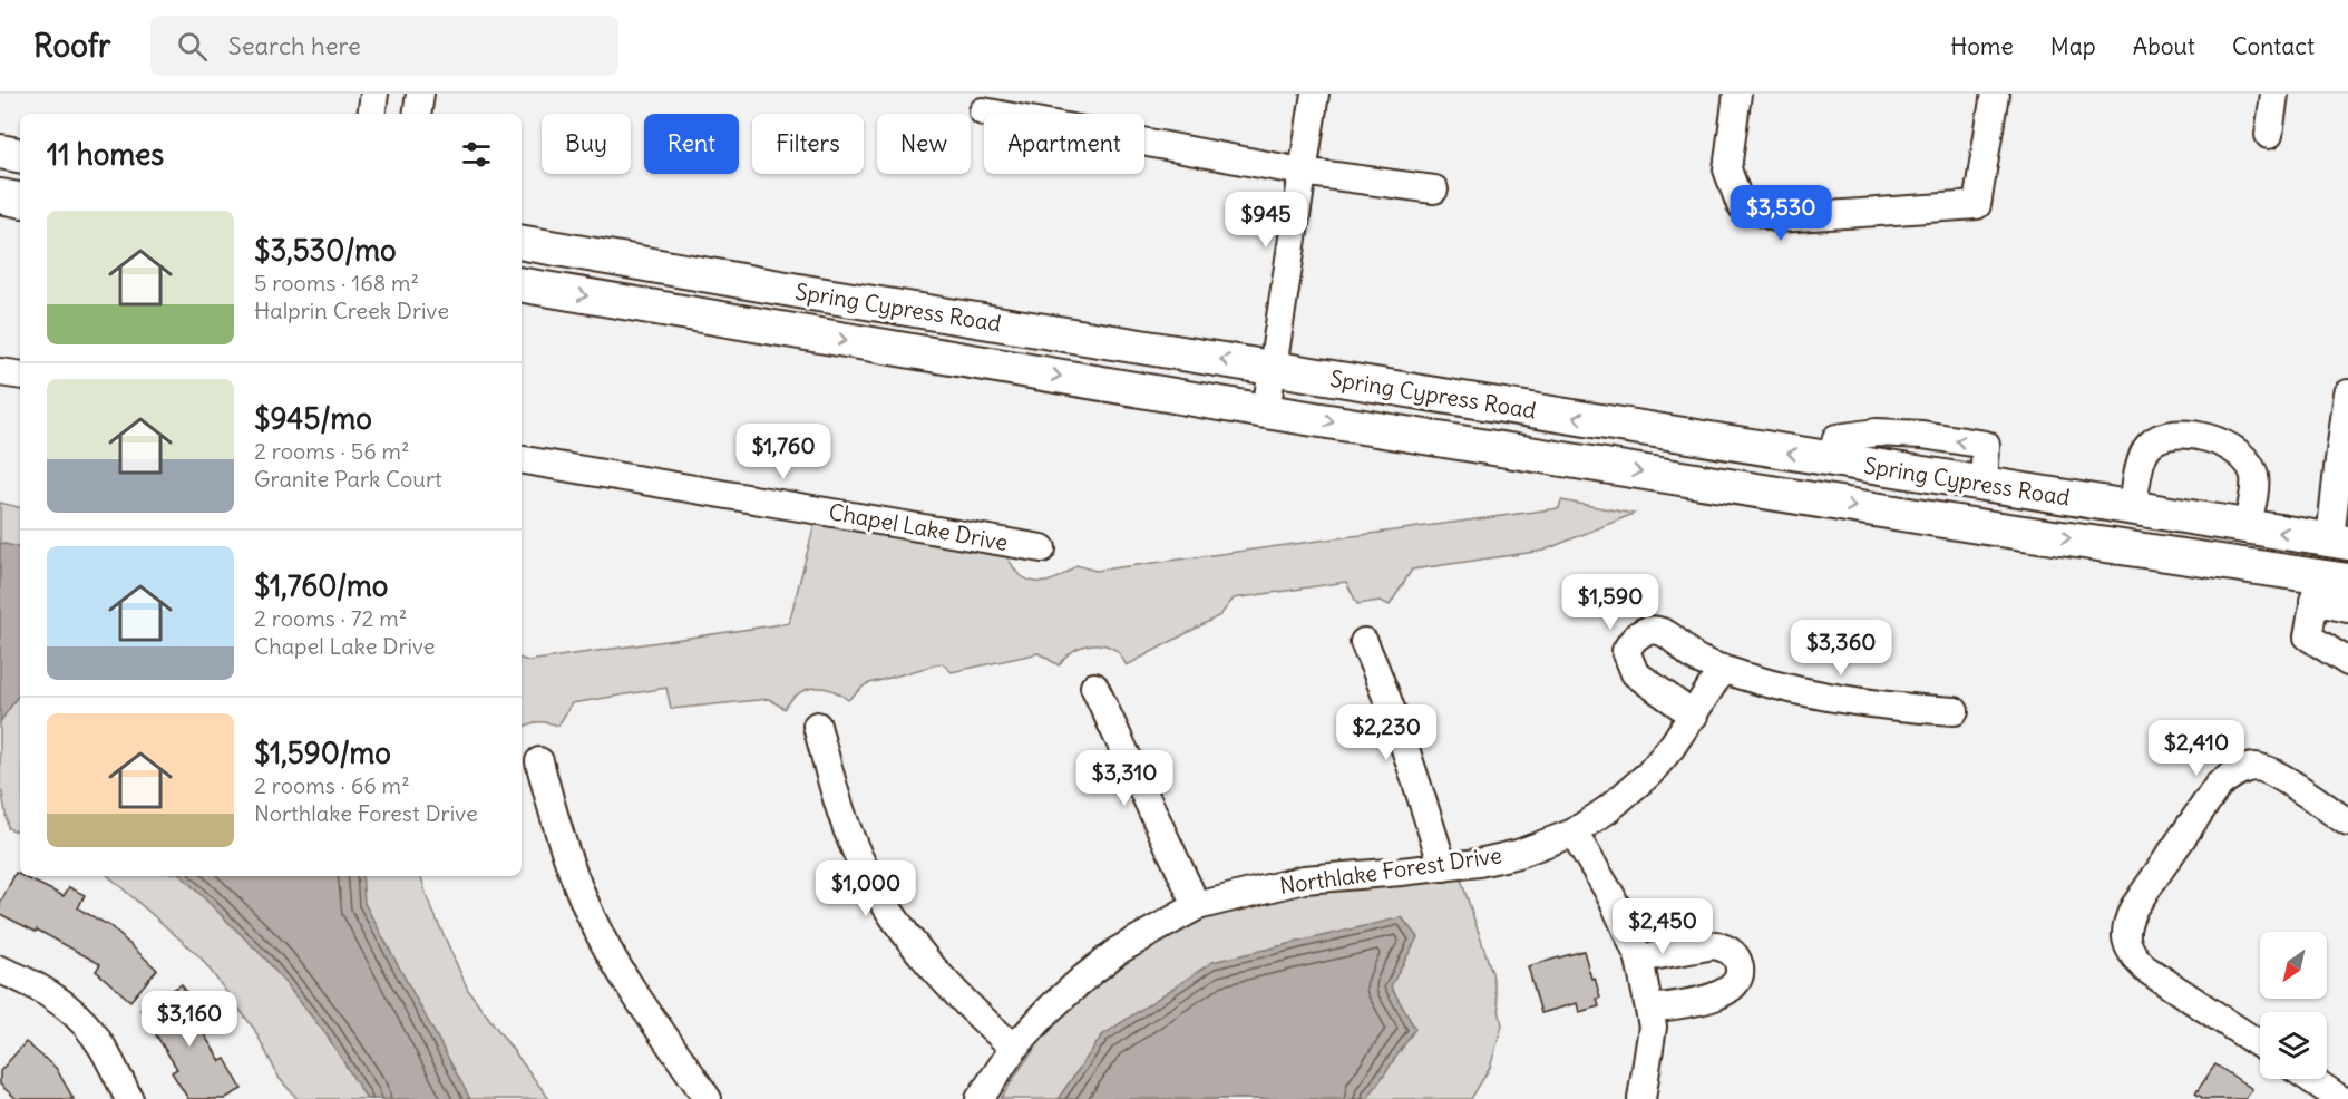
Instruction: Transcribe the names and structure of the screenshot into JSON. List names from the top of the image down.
{
  "streets": {
    "main road": ["Spring Cypress Road"],
    "street": ["Chapel Lake Drive", "Northlake Forest Drive"]
  },
  "north": "bottom left",
  "page": {
    "header": "Roofr",
    "search": "Search here",
    "nav": [
      "Home",
      "Map",
      "About",
      "Contact"
    ],
    "chip": [
      "Buy",
      "Rent",
      "Filters",
      "New",
      "Apartment"
    ],
    "heading": "11 homes",
    "price": [
      "$3,530",
      "$945",
      "$1,760",
      "$1,590",
      "$3,360",
      "$2,230",
      "$2,410",
      "$3,310",
      "$1,000",
      "$2,450",
      "$3,160"
    ],
    "list": [
      {
        "name": "$3,530/mo",
        "note": "5 rooms · 168 m² · Halprin Creek Drive"
      },
      {
        "name": "$945/mo",
        "note": "2 rooms · 56 m² · Granite Park Court"
      },
      {
        "name": "$1,760/mo",
        "note": "2 rooms · 72 m² · Chapel Lake Drive"
      },
      {
        "name": "$1,590/mo",
        "note": "2 rooms · 66 m² · Northlake Forest Drive"
      }
    ]
  }
}
